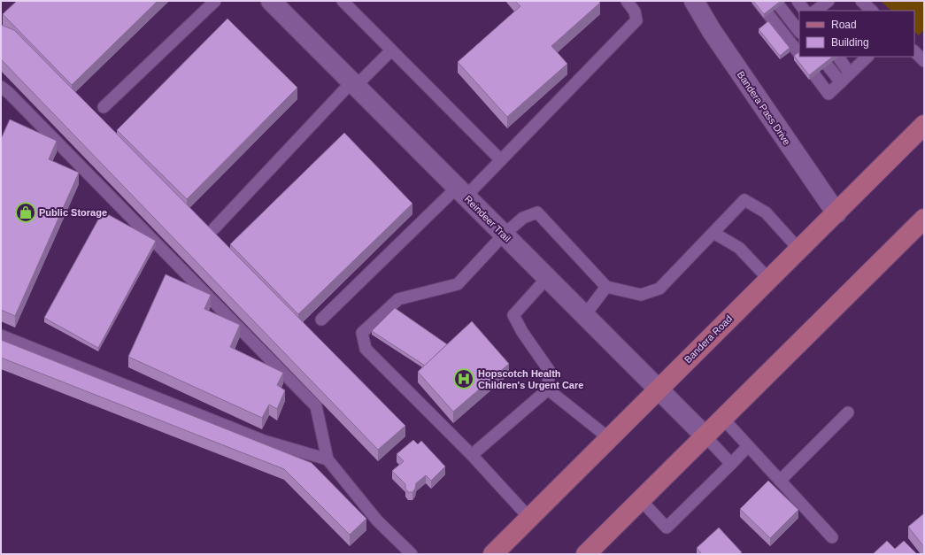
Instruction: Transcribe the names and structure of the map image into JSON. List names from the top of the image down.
{
  "streets": {
    "main road": ["Bandera Road"],
    "street": ["Bandera Pass Drive", "Reindeer Trail"]
  },
  "crossings": [
    ["Bandera Pass Drive", "Bandera Road"],
    ["Reindeer Trail", "Bandera Road"]
  ],
  "places": {
    "shop": ["Public Storage"],
    "hospital": ["Hopscotch Health Children's Urgent Care"]
  },
  "legend": ["Road", "Building"]
}
